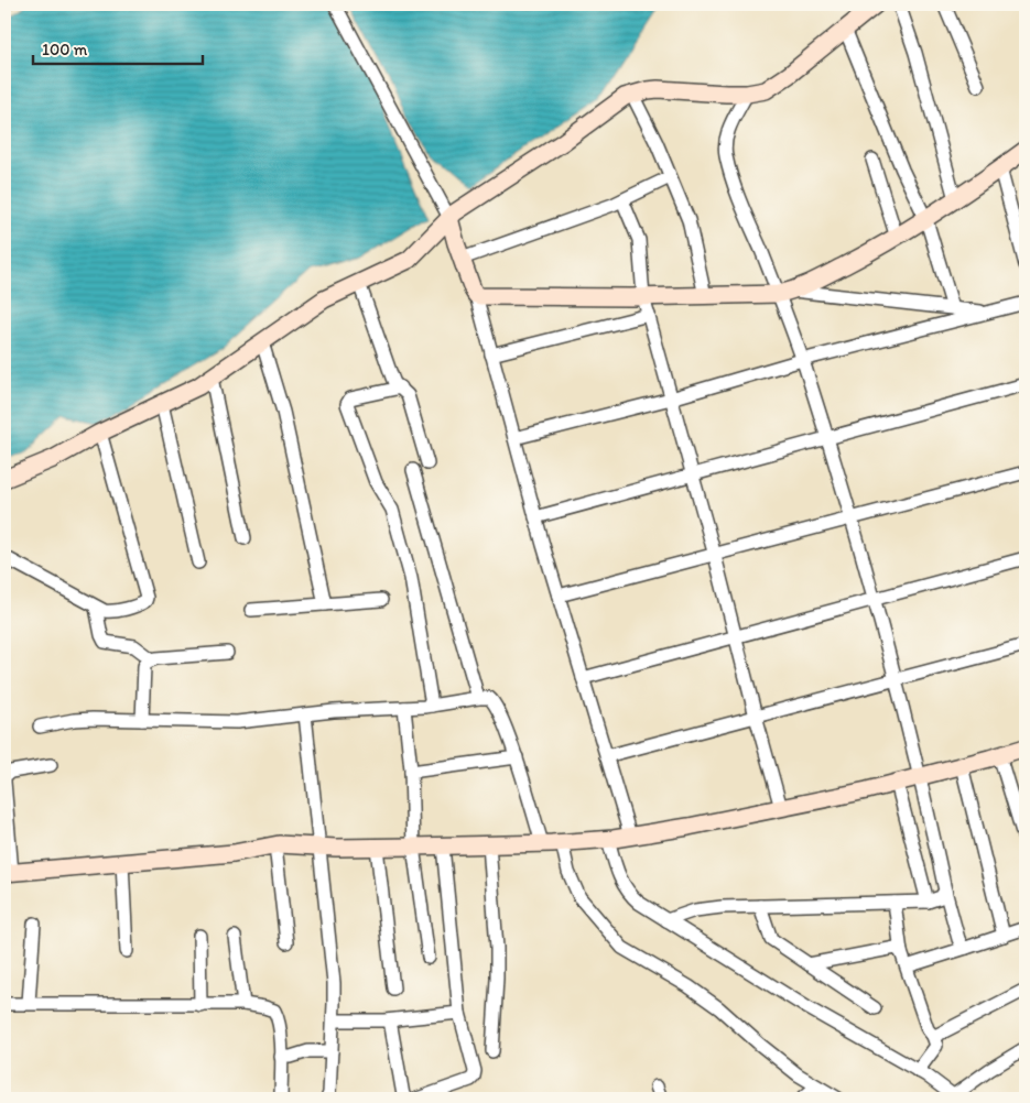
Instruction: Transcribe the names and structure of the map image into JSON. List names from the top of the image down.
{
  "scale_bar": "100 m"
}
